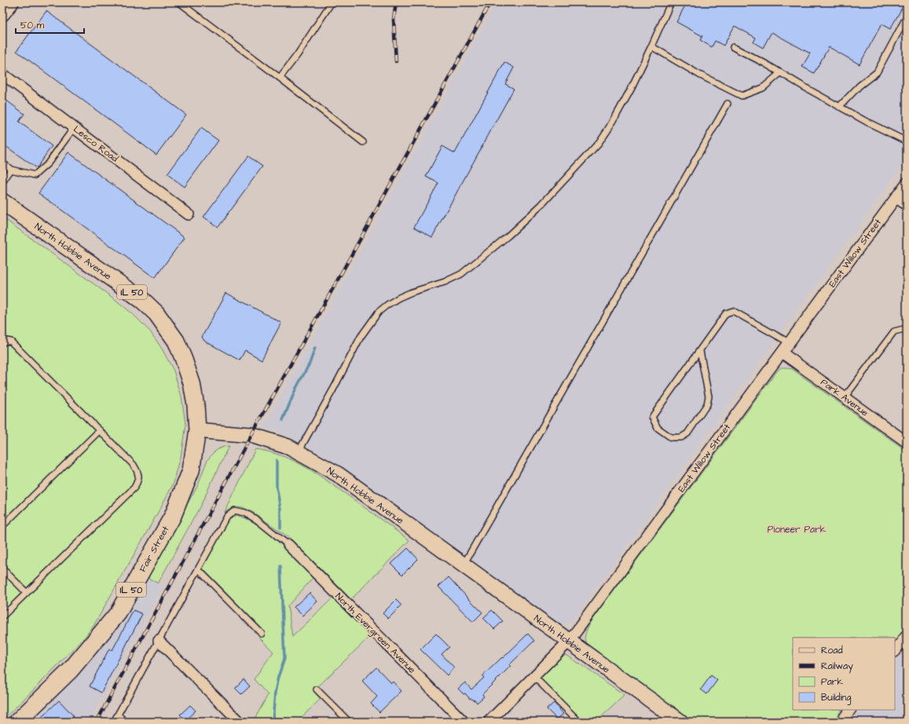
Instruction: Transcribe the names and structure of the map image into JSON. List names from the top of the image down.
{
  "streets": {
    "main road": ["North Hobbie Avenue", "IL 50", "Fair Street"],
    "street": [
      "Lesco Road",
      "East Willow Street",
      "Park Avenue",
      "North Evergreen Avenue"
    ]
  },
  "crossings": [
    ["North Hobbie Avenue", "East Willow Street"],
    ["North Hobbie Avenue", "Fair Street"],
    ["East Willow Street", "Park Avenue"]
  ],
  "parks": ["Pioneer Park"],
  "legend": [
    "Road",
    "Railway",
    "Park",
    "Building"
  ],
  "scale_bar": "50 m"
}
